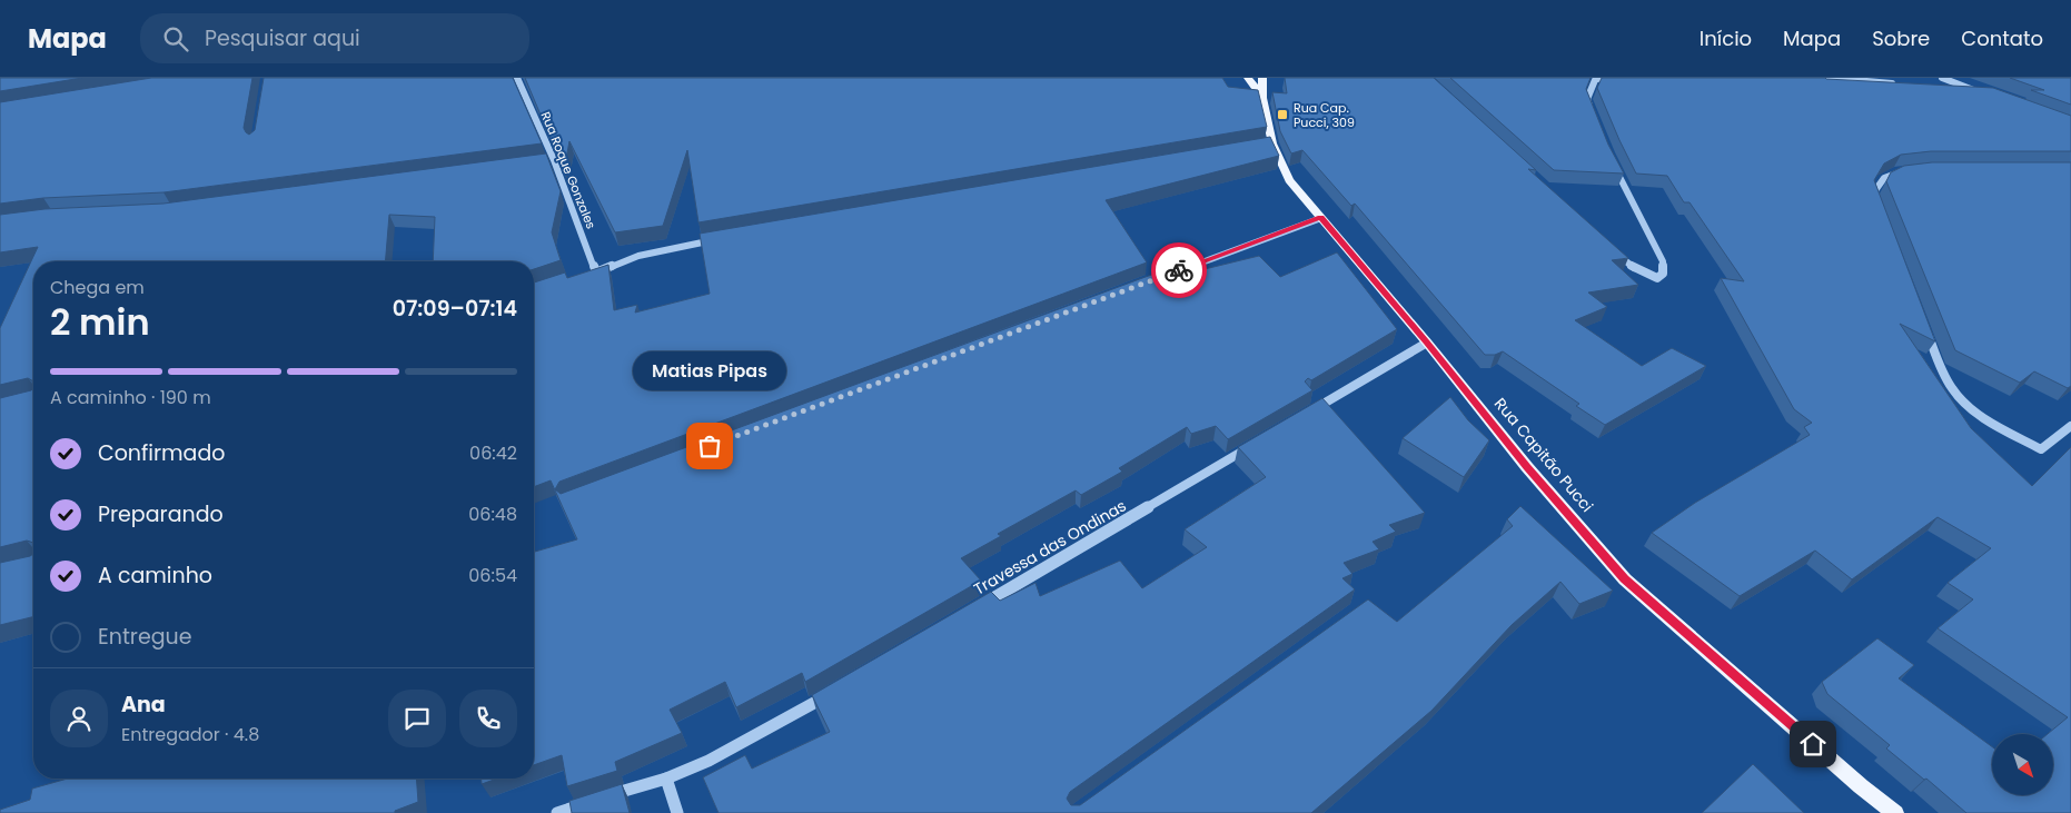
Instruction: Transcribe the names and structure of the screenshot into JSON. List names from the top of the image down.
{
  "streets": {
    "main road": ["Rua Capitão Pucci"],
    "street": ["Rua Roque Gonzales", "Travessa das Ondinas"]
  },
  "places": {
    "transit": ["Rua Cap. Pucci, 309"],
    "other": ["Matias Pipas"]
  },
  "north": "bottom right",
  "page": {
    "header": "Mapa",
    "search": "Pesquisar aqui",
    "nav": [
      "Início",
      "Mapa",
      "Sobre",
      "Contato"
    ],
    "heading": ["2 min", "Chega em", "07:09–07:14"],
    "panel": ["Ana", "Entregador · 4.8"],
    "bubble": "Matias Pipas",
    "bar": "A caminho · 190 m",
    "list": [
      ["Confirmado", "06:42"],
      ["Preparando", "06:48"],
      ["A caminho", "06:54"],
      "Entregue"
    ]
  }
}
